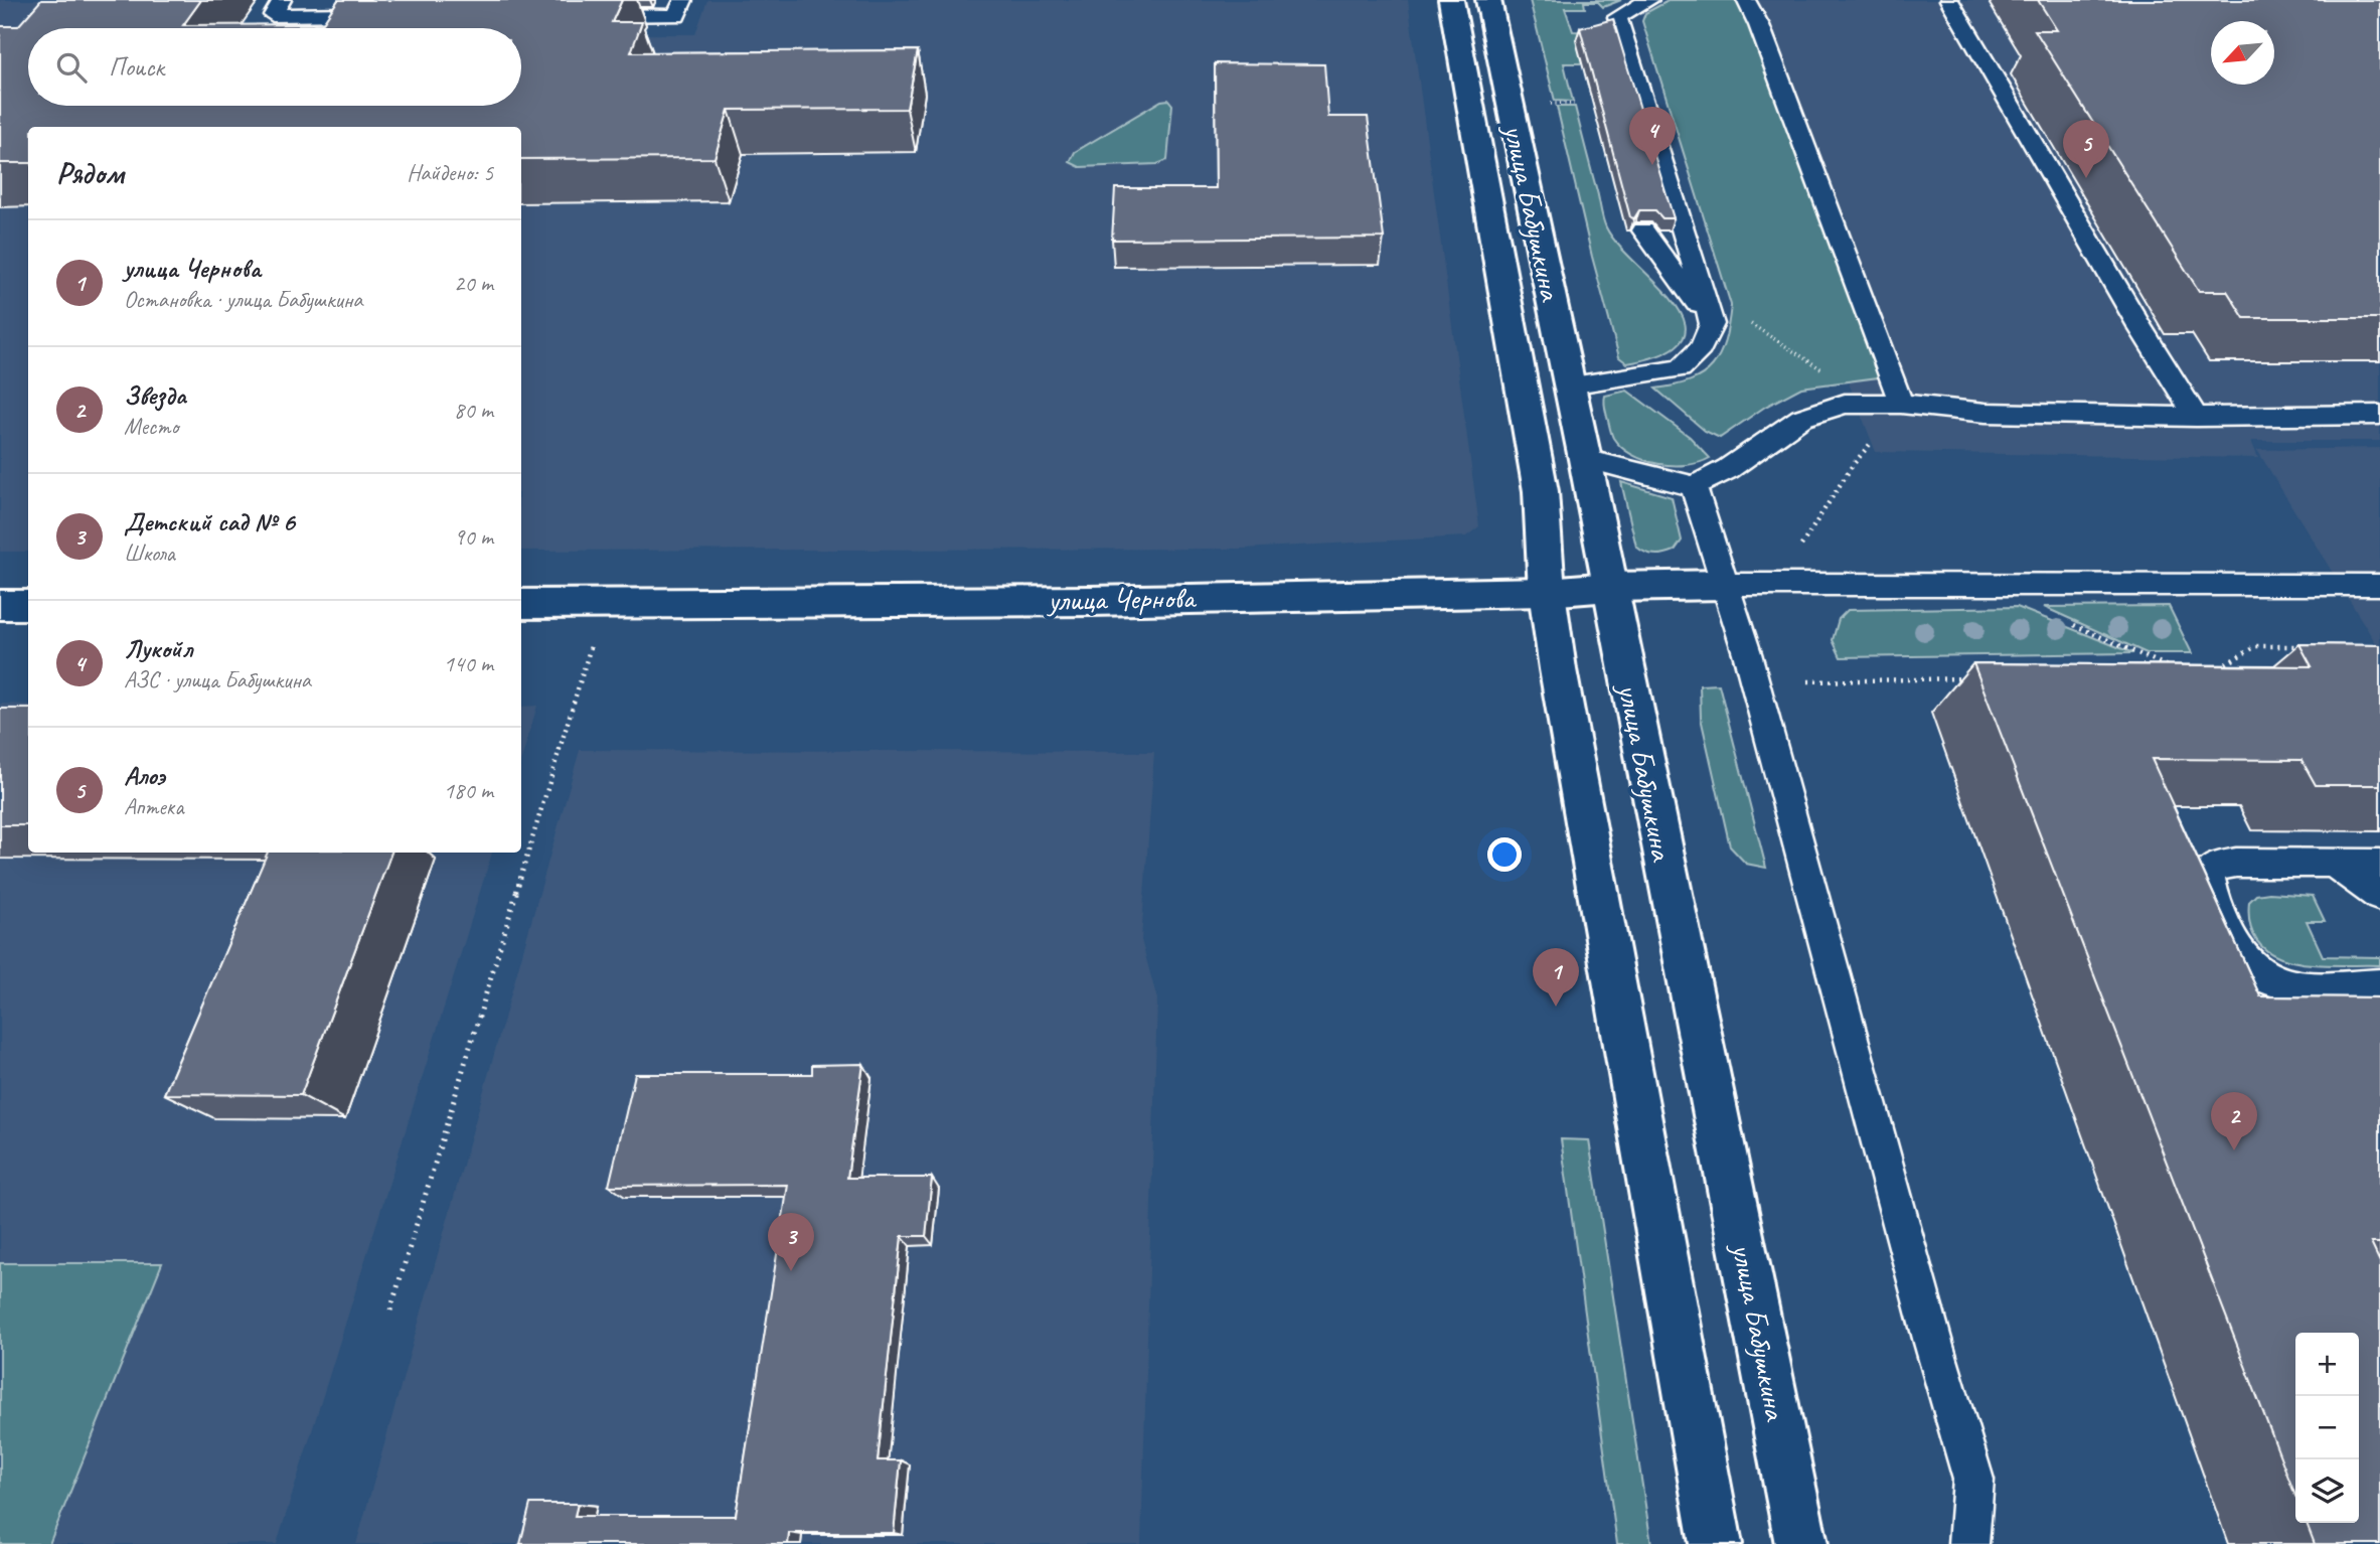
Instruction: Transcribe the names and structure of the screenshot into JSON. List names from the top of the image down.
{
  "streets": {
    "main road": ["улица Бабушкина", "улица Чернова"]
  },
  "crossings": [
    ["улица Бабушкина", "улица Чернова"]
  ],
  "north": "bottom left",
  "page": {
    "search": "Поиск",
    "pins": [
      "4",
      "5",
      "1",
      "2",
      "3"
    ],
    "heading": ["Рядом", "Найдено: 5"],
    "list": [
      {
        "mark": "1",
        "name": "улица Чернова",
        "note": "Остановка · улица Бабушкина",
        "value": "20 m"
      },
      {
        "mark": "2",
        "name": "Звезда",
        "note": "Место",
        "value": "80 m"
      },
      {
        "mark": "3",
        "name": "Детский сад № 6",
        "note": "Школа",
        "value": "90 m"
      },
      {
        "mark": "4",
        "name": "Лукойл",
        "note": "АЗС · улица Бабушкина",
        "value": "140 m"
      },
      {
        "mark": "5",
        "name": "Алоэ",
        "note": "Аптека",
        "value": "180 m"
      }
    ],
    "map_buttons": ["+", "−"]
  }
}
